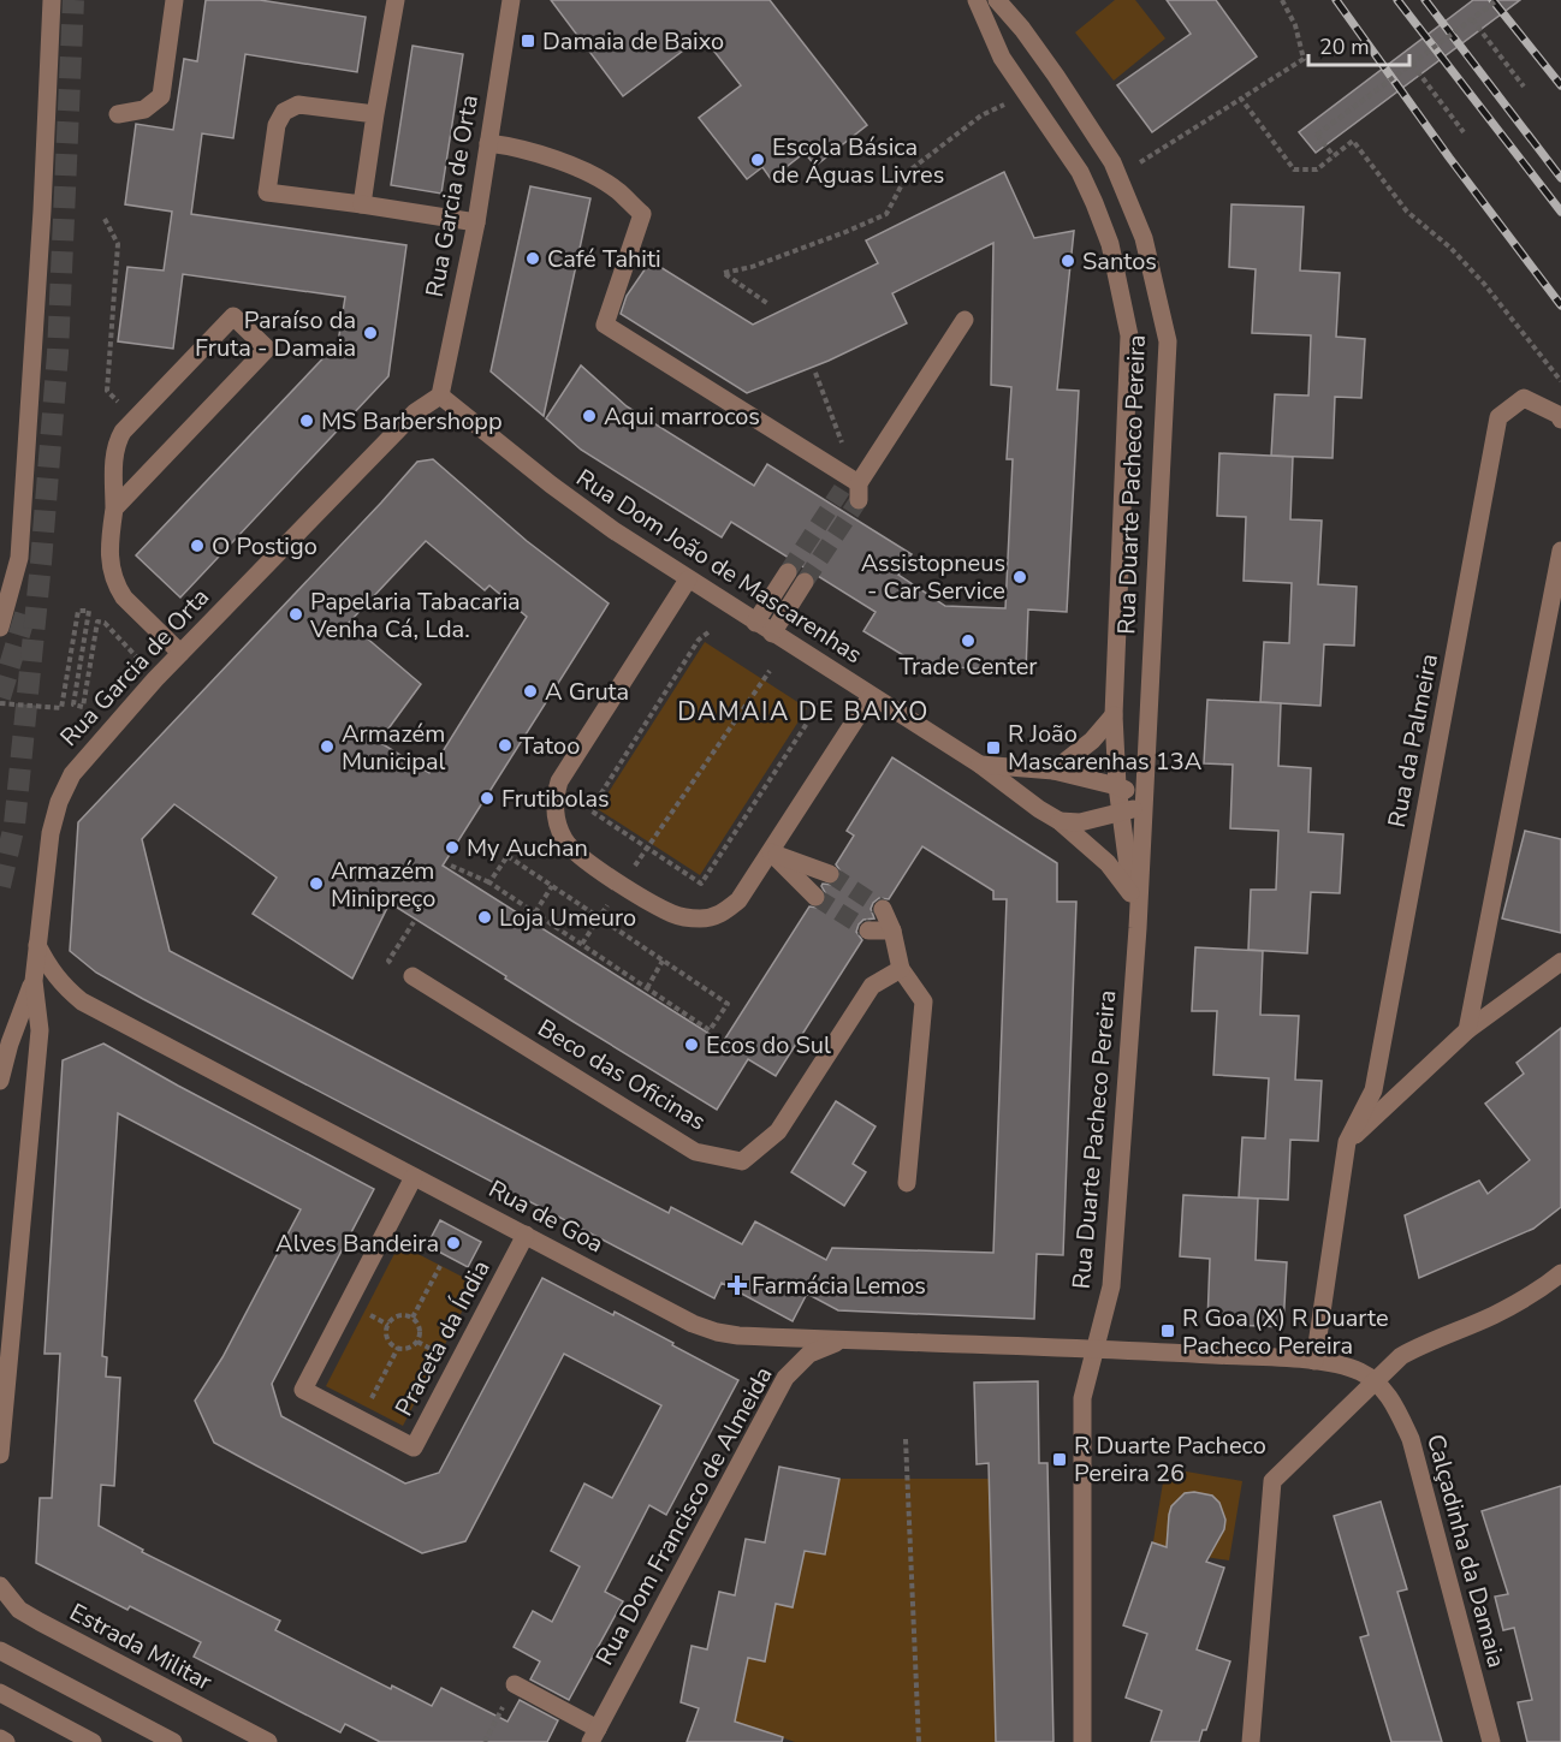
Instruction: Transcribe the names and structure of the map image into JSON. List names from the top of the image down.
{
  "streets": {
    "street": [
      "Rua Garcia de Orta",
      "Rua Duarte Pacheco Pereira",
      "Rua Dom João de Mascarenhas",
      "Rua da Palmeira",
      "Beco das Oficinas",
      "Rua de Goa",
      "Praceta da Índia",
      "Rua Dom Francisco de Almeida",
      "Calçadinha da Damaia",
      "Estrada Militar"
    ]
  },
  "crossings": [
    ["Rua Garcia de Orta", "Rua Dom João de Mascarenhas"],
    ["Rua Garcia de Orta", "Rua de Goa"],
    ["Rua Duarte Pacheco Pereira", "Rua Dom João de Mascarenhas"],
    ["Rua Duarte Pacheco Pereira", "Rua de Goa"],
    ["Rua da Palmeira", "Rua de Goa"],
    ["Rua de Goa", "Praceta da Índia"],
    ["Rua de Goa", "Rua Dom Francisco de Almeida"],
    ["Rua de Goa", "Calçadinha da Damaia"]
  ],
  "districts": ["DAMAIA DE BAIXO"],
  "places": {
    "transit": [
      "Damaia de Baixo",
      "R João Mascarenhas 13A",
      "R Goa (X) R Duarte Pacheco Pereira",
      "R Duarte Pacheco Pereira 26"
    ],
    "other": [
      "Escola Básica de Águas Livres",
      "Café Tahiti",
      "Santos",
      "Paraíso da Fruta - Damaia",
      "Aqui marrocos",
      "MS Barbershopp",
      "O Postigo",
      "Assistopneus - Car Service",
      "Papelaria Tabacaria Venha Cá, Lda.",
      "Trade Center",
      "A Gruta",
      "Tatoo",
      "Armazém Municipal",
      "Frutibolas",
      "My Auchan",
      "Armazém Minipreço",
      "Loja Umeuro",
      "Ecos do Sul",
      "Alves Bandeira"
    ],
    "health": ["Farmácia Lemos"]
  },
  "scale_bar": "20 m"
}
